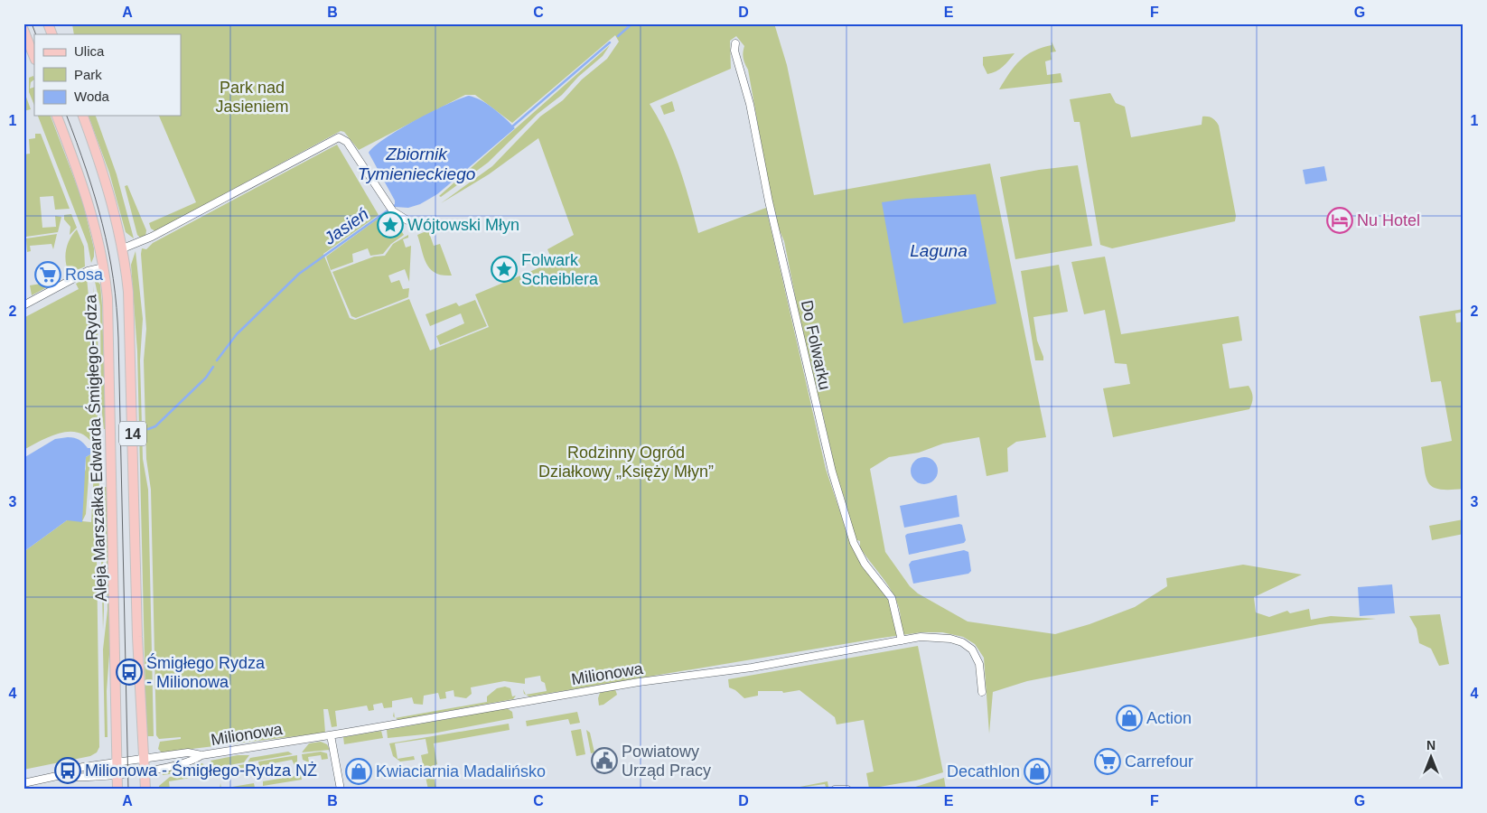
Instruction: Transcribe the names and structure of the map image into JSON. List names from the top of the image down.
{
  "streets": {
    "main road": ["14", "Aleja Marszałka Edwarda Śmigłego-Rydza"],
    "street": ["Do Folwarku", "Milionowa"]
  },
  "crossings": [
    ["Do Folwarku", "Milionowa"],
    ["14", "Milionowa"],
    ["Aleja Marszałka Edwarda Śmigłego-Rydza", "Milionowa"]
  ],
  "water": ["Zbiornik Tymienieckiego", "Jasień", "Laguna"],
  "parks": ["Park nad Jasieniem", "Rodzinny Ogród Działkowy „Księży Młyn”"],
  "places": {
    "hotel": ["Nu Hotel"],
    "place": ["Wójtowski Młyn", "Folwark Scheiblera"],
    "supermarket": ["Rosa", "Carrefour"],
    "bus stop": ["Śmigłego Rydza - Milionowa", "Milionowa - Śmigłego-Rydza NŻ"],
    "shop": ["Action", "Kwiaciarnia Madalińsko", "Decathlon"],
    "public building": ["Powiatowy Urząd Pracy"]
  },
  "legend": ["Ulica", "Park", "Woda"],
  "north": "top",
  "grid": {
    "columns": [
      "A",
      "B",
      "C",
      "D",
      "E",
      "F",
      "G"
    ],
    "rows": [
      "1",
      "2",
      "3",
      "4"
    ]
  }
}
